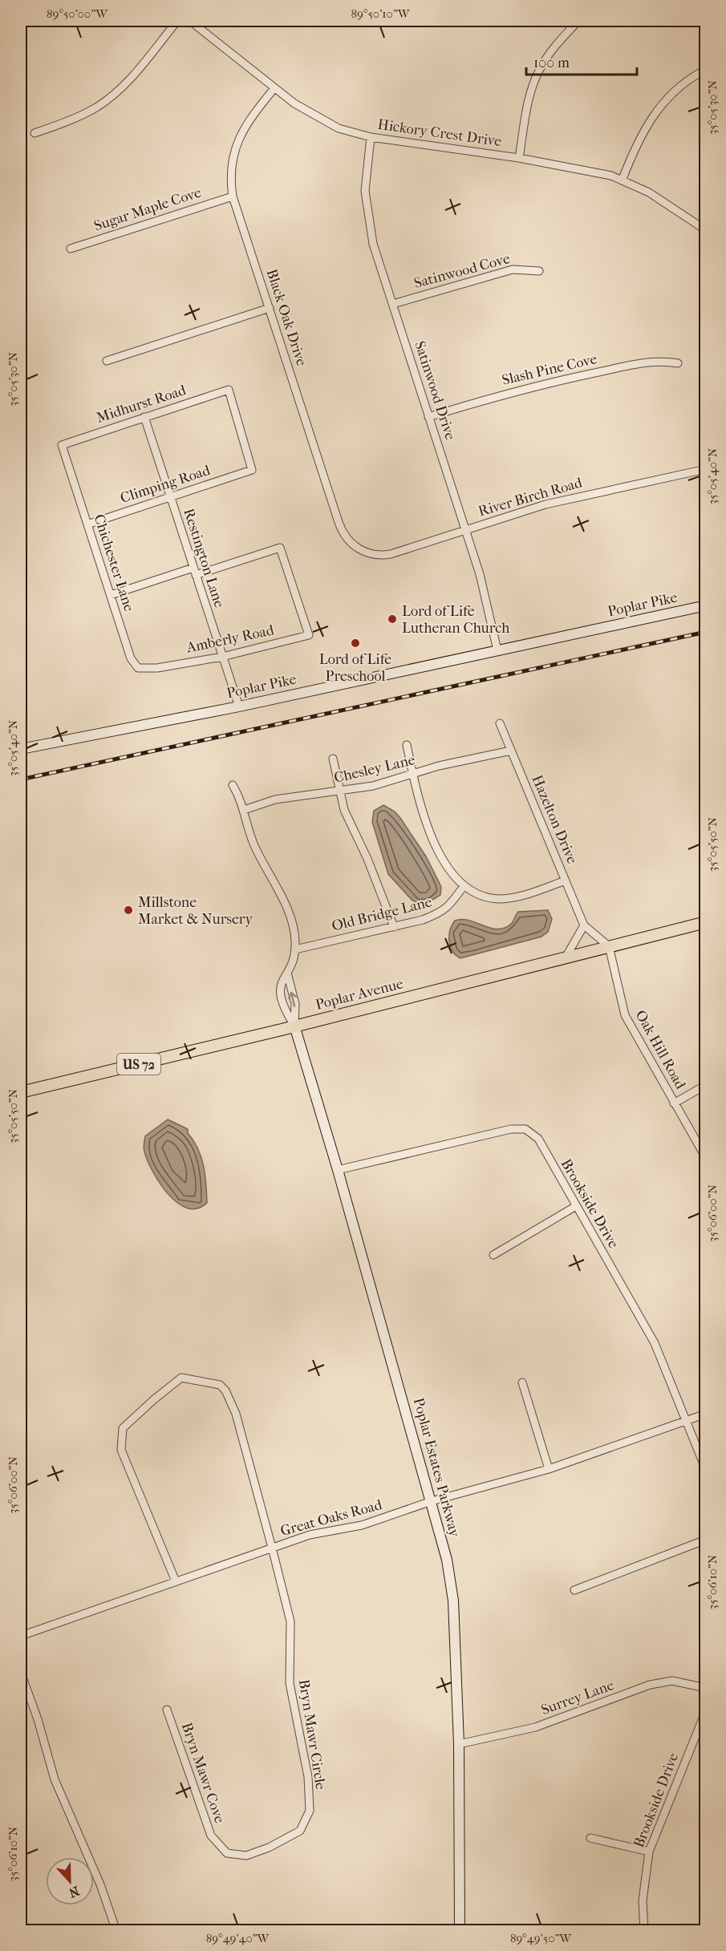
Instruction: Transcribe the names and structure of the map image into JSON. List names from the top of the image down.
{
  "streets": {
    "main road": ["Poplar Avenue", "US 72"],
    "street": [
      "Hickory Crest Drive",
      "Sugar Maple Cove",
      "Satinwood Cove",
      "Black Oak Drive",
      "Slash Pine Cove",
      "Satinwood Drive",
      "Midhurst Road",
      "Climping Road",
      "River Birch Road",
      "Restington Lane",
      "Chichester Lane",
      "Poplar Pike",
      "Amberly Road",
      "Chesley Lane",
      "Hazelton Drive",
      "Old Bridge Lane",
      "Oak Hill Road",
      "Brookside Drive",
      "Poplar Estates Parkway",
      "Great Oaks Road",
      "Surrey Lane",
      "Bryn Mawr Circle",
      "Bryn Mawr Cove"
    ]
  },
  "crossings": [
    ["Hickory Crest Drive", "Black Oak Drive"],
    ["Hickory Crest Drive", "Satinwood Drive"],
    ["Sugar Maple Cove", "Black Oak Drive"],
    ["Satinwood Cove", "Satinwood Drive"],
    ["Black Oak Drive", "River Birch Road"],
    ["Slash Pine Cove", "Satinwood Drive"],
    ["Satinwood Drive", "River Birch Road"],
    ["Satinwood Drive", "Poplar Pike"],
    ["Midhurst Road", "Climping Road"],
    ["Midhurst Road", "Restington Lane"],
    ["Midhurst Road", "Chichester Lane"],
    ["Climping Road", "Restington Lane"],
    ["Climping Road", "Chichester Lane"],
    ["Restington Lane", "Poplar Pike"],
    ["Restington Lane", "Amberly Road"],
    ["Chichester Lane", "Amberly Road"],
    ["Chesley Lane", "Hazelton Drive"],
    ["Hazelton Drive", "Poplar Avenue"],
    ["Hazelton Drive", "Oak Hill Road"],
    ["Poplar Avenue", "Oak Hill Road"],
    ["Poplar Avenue", "Poplar Estates Parkway"],
    ["Brookside Drive", "Poplar Estates Parkway"],
    ["Brookside Drive", "Great Oaks Road"],
    ["Poplar Estates Parkway", "Great Oaks Road"],
    ["Poplar Estates Parkway", "Surrey Lane"],
    ["Great Oaks Road", "Bryn Mawr Circle"],
    ["Bryn Mawr Circle", "Bryn Mawr Cove"]
  ],
  "places": ["Lord of Life Lutheran Church", "Lord of Life Preschool", "Millstone Market & Nursery"],
  "scale_bar": "100 m",
  "north": "bottom",
  "coordinates": [
    "89°50'00\"W",
    "89°50'10\"W",
    "35°05'30\"N",
    "35°05'40\"N",
    "35°05'50\"N",
    "35°06'00\"N",
    "35°06'10\"N",
    "89°49'40\"W",
    "89°49'50\"W"
  ]
}
